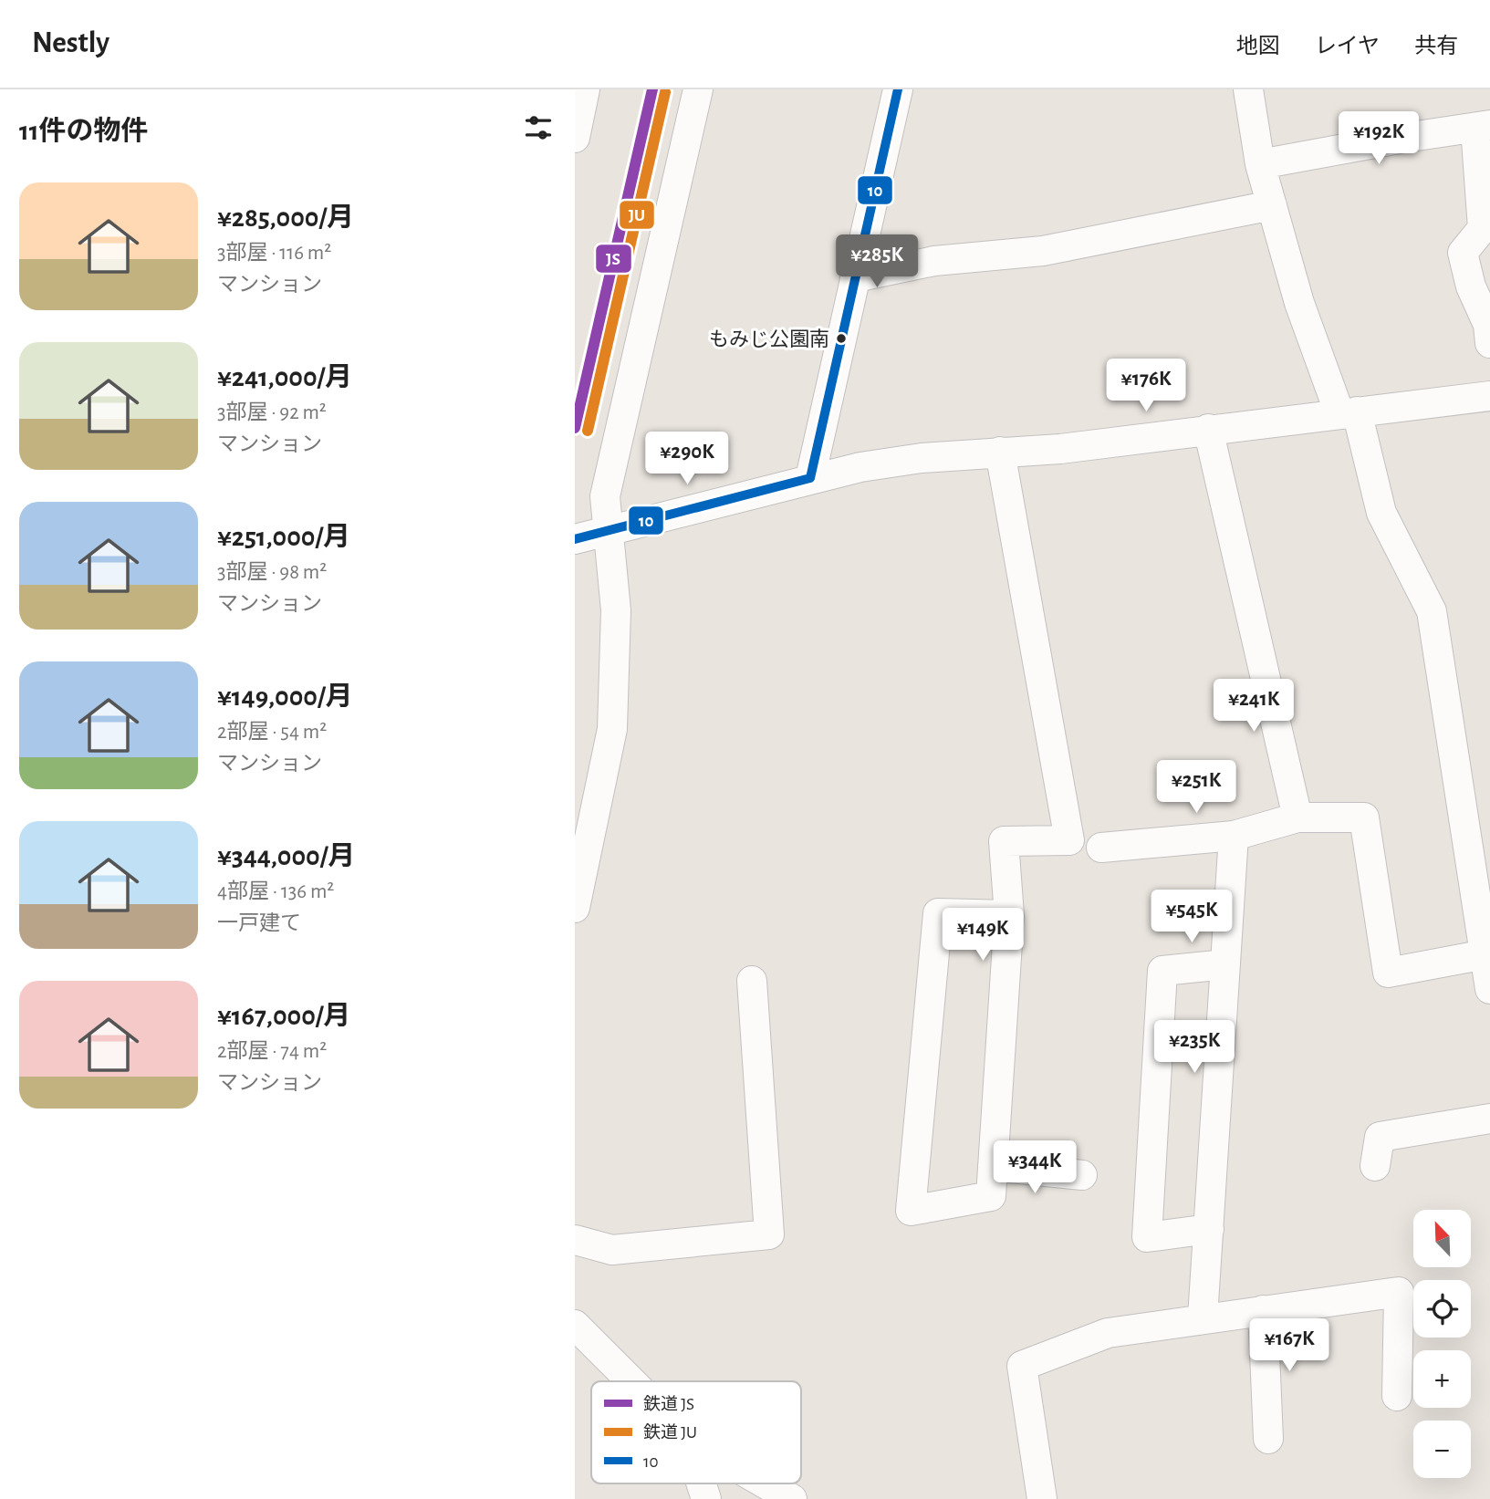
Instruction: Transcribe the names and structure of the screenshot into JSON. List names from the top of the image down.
{
  "places": ["もみじ公園南"],
  "lines": ["rail line JS", "transit line 10", "rail line JU"],
  "legend": ["鉄道 JS", "鉄道 JU", "10"],
  "north": "top left",
  "page": {
    "header": "Nestly",
    "nav": ["地図", "レイヤ", "共有"],
    "heading": "11件の物件",
    "price": [
      "¥192K",
      "¥285K",
      "¥176K",
      "¥290K",
      "¥241K",
      "¥251K",
      "¥545K",
      "¥149K",
      "¥235K",
      "¥344K",
      "¥167K"
    ],
    "list": [
      {
        "name": "¥285,000/月",
        "note": "3部屋 · 116 m² · マンション"
      },
      {
        "name": "¥241,000/月",
        "note": "3部屋 · 92 m² · マンション"
      },
      {
        "name": "¥251,000/月",
        "note": "3部屋 · 98 m² · マンション"
      },
      {
        "name": "¥149,000/月",
        "note": "2部屋 · 54 m² · マンション"
      },
      {
        "name": "¥344,000/月",
        "note": "4部屋 · 136 m² · 一戸建て"
      },
      {
        "name": "¥167,000/月",
        "note": "2部屋 · 74 m² · マンション"
      }
    ],
    "map_buttons": ["+", "−"]
  }
}
